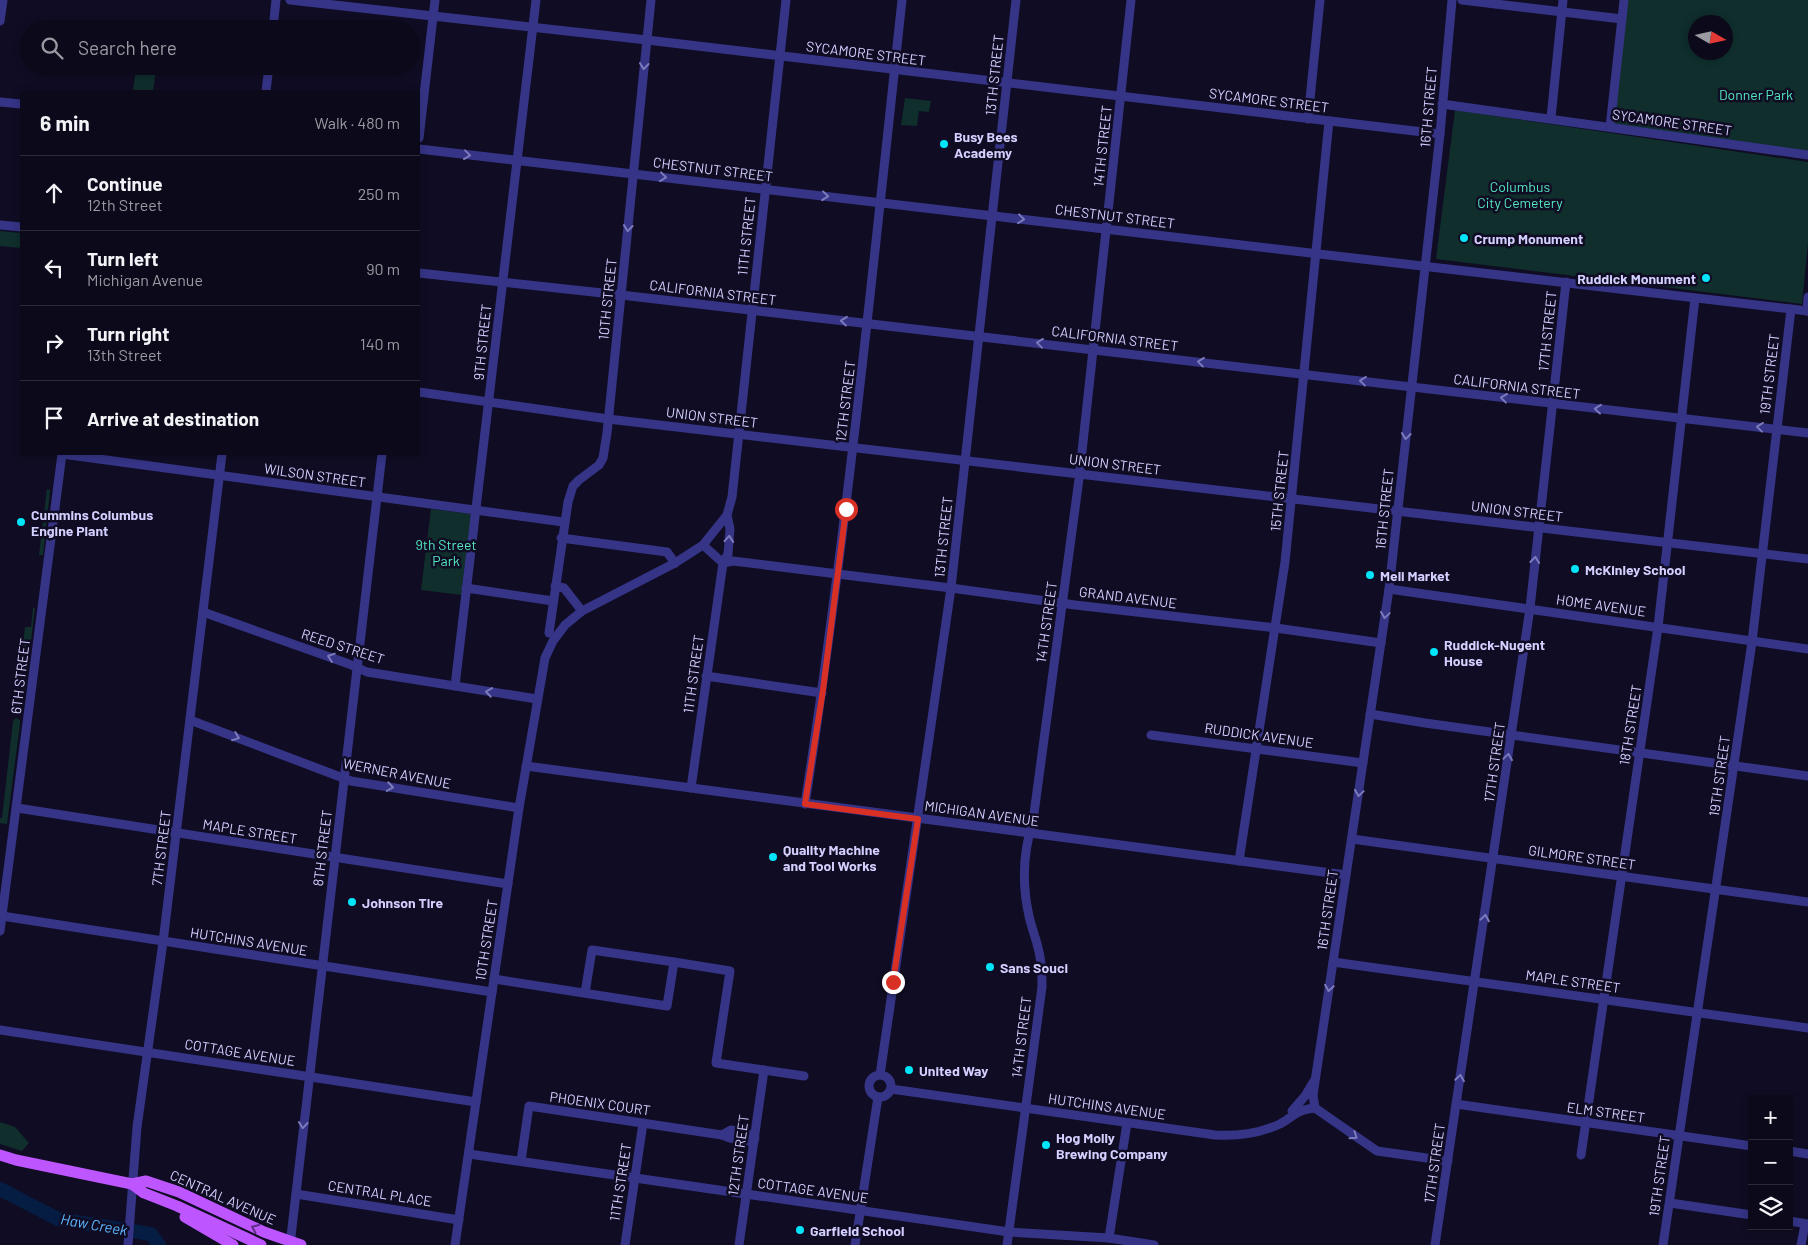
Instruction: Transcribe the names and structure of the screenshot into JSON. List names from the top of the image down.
{
  "streets": {
    "main road": ["CENTRAL AVENUE"],
    "street": [
      "SYCAMORE STREET",
      "13TH STREET",
      "16TH STREET",
      "14TH STREET",
      "CHESTNUT STREET",
      "11TH STREET",
      "CALIFORNIA STREET",
      "10TH STREET",
      "17TH STREET",
      "9TH STREET",
      "19TH STREET",
      "12TH STREET",
      "UNION STREET",
      "WILSON STREET",
      "15TH STREET",
      "GRAND AVENUE",
      "HOME AVENUE",
      "REED STREET",
      "6TH STREET",
      "18TH STREET",
      "RUDDICK AVENUE",
      "WERNER AVENUE",
      "MICHIGAN AVENUE",
      "MAPLE STREET",
      "7TH STREET",
      "8TH STREET",
      "GILMORE STREET",
      "HUTCHINS AVENUE",
      "COTTAGE AVENUE",
      "PHOENIX COURT",
      "ELM STREET",
      "CENTRAL PLACE"
    ]
  },
  "crossings": [
    ["SYCAMORE STREET", "13TH STREET"],
    ["SYCAMORE STREET", "16TH STREET"],
    ["SYCAMORE STREET", "14TH STREET"],
    ["SYCAMORE STREET", "11TH STREET"],
    ["SYCAMORE STREET", "10TH STREET"],
    ["SYCAMORE STREET", "9TH STREET"],
    ["SYCAMORE STREET", "12TH STREET"],
    ["SYCAMORE STREET", "15TH STREET"],
    ["13TH STREET", "CHESTNUT STREET"],
    ["13TH STREET", "CALIFORNIA STREET"],
    ["13TH STREET", "UNION STREET"],
    ["13TH STREET", "GRAND AVENUE"],
    ["13TH STREET", "MICHIGAN AVENUE"],
    ["13TH STREET", "HUTCHINS AVENUE"],
    ["16TH STREET", "CHESTNUT STREET"],
    ["16TH STREET", "CALIFORNIA STREET"],
    ["16TH STREET", "UNION STREET"],
    ["16TH STREET", "GRAND AVENUE"],
    ["16TH STREET", "HOME AVENUE"],
    ["16TH STREET", "RUDDICK AVENUE"],
    ["16TH STREET", "MICHIGAN AVENUE"],
    ["16TH STREET", "MAPLE STREET"],
    ["16TH STREET", "GILMORE STREET"],
    ["16TH STREET", "HUTCHINS AVENUE"],
    ["14TH STREET", "CHESTNUT STREET"],
    ["14TH STREET", "CALIFORNIA STREET"],
    ["14TH STREET", "UNION STREET"],
    ["14TH STREET", "GRAND AVENUE"],
    ["14TH STREET", "MICHIGAN AVENUE"],
    ["14TH STREET", "HUTCHINS AVENUE"],
    ["14TH STREET", "COTTAGE AVENUE"],
    ["CHESTNUT STREET", "11TH STREET"],
    ["CHESTNUT STREET", "10TH STREET"],
    ["CHESTNUT STREET", "17TH STREET"],
    ["CHESTNUT STREET", "9TH STREET"],
    ["CHESTNUT STREET", "19TH STREET"],
    ["CHESTNUT STREET", "12TH STREET"],
    ["CHESTNUT STREET", "15TH STREET"],
    ["CHESTNUT STREET", "18TH STREET"],
    ["11TH STREET", "CALIFORNIA STREET"],
    ["11TH STREET", "UNION STREET"],
    ["11TH STREET", "GRAND AVENUE"],
    ["11TH STREET", "MICHIGAN AVENUE"],
    ["11TH STREET", "COTTAGE AVENUE"],
    ["11TH STREET", "PHOENIX COURT"],
    ["CALIFORNIA STREET", "10TH STREET"],
    ["CALIFORNIA STREET", "17TH STREET"],
    ["CALIFORNIA STREET", "9TH STREET"],
    ["CALIFORNIA STREET", "19TH STREET"],
    ["CALIFORNIA STREET", "12TH STREET"],
    ["CALIFORNIA STREET", "15TH STREET"],
    ["CALIFORNIA STREET", "18TH STREET"],
    ["10TH STREET", "UNION STREET"],
    ["10TH STREET", "WILSON STREET"],
    ["10TH STREET", "REED STREET"],
    ["10TH STREET", "WERNER AVENUE"],
    ["10TH STREET", "MICHIGAN AVENUE"],
    ["10TH STREET", "MAPLE STREET"],
    ["10TH STREET", "HUTCHINS AVENUE"],
    ["10TH STREET", "COTTAGE AVENUE"],
    ["10TH STREET", "CENTRAL PLACE"],
    ["17TH STREET", "UNION STREET"],
    ["17TH STREET", "HOME AVENUE"],
    ["17TH STREET", "MAPLE STREET"],
    ["17TH STREET", "GILMORE STREET"],
    ["17TH STREET", "ELM STREET"],
    ["9TH STREET", "UNION STREET"],
    ["9TH STREET", "WILSON STREET"],
    ["9TH STREET", "REED STREET"],
    ["19TH STREET", "UNION STREET"],
    ["19TH STREET", "HOME AVENUE"],
    ["19TH STREET", "MAPLE STREET"],
    ["19TH STREET", "GILMORE STREET"],
    ["19TH STREET", "ELM STREET"],
    ["12TH STREET", "UNION STREET"],
    ["12TH STREET", "GRAND AVENUE"],
    ["12TH STREET", "MICHIGAN AVENUE"],
    ["12TH STREET", "COTTAGE AVENUE"],
    ["12TH STREET", "PHOENIX COURT"],
    ["UNION STREET", "15TH STREET"],
    ["UNION STREET", "18TH STREET"],
    ["WILSON STREET", "7TH STREET"],
    ["WILSON STREET", "8TH STREET"],
    ["15TH STREET", "GRAND AVENUE"],
    ["15TH STREET", "RUDDICK AVENUE"],
    ["15TH STREET", "MICHIGAN AVENUE"],
    ["HOME AVENUE", "18TH STREET"],
    ["REED STREET", "7TH STREET"],
    ["REED STREET", "8TH STREET"],
    ["6TH STREET", "MAPLE STREET"],
    ["6TH STREET", "HUTCHINS AVENUE"],
    ["18TH STREET", "MAPLE STREET"],
    ["18TH STREET", "GILMORE STREET"],
    ["18TH STREET", "ELM STREET"],
    ["WERNER AVENUE", "7TH STREET"],
    ["WERNER AVENUE", "8TH STREET"],
    ["MAPLE STREET", "7TH STREET"],
    ["MAPLE STREET", "8TH STREET"],
    ["7TH STREET", "HUTCHINS AVENUE"],
    ["7TH STREET", "COTTAGE AVENUE"],
    ["7TH STREET", "CENTRAL AVENUE"],
    ["8TH STREET", "HUTCHINS AVENUE"],
    ["8TH STREET", "COTTAGE AVENUE"],
    ["8TH STREET", "CENTRAL PLACE"],
    ["8TH STREET", "CENTRAL AVENUE"],
    ["COTTAGE AVENUE", "PHOENIX COURT"]
  ],
  "one_way": [
    "CALIFORNIA STREET",
    "17TH STREET",
    "REED STREET",
    "WERNER AVENUE"
  ],
  "water": ["Haw Creek"],
  "parks": ["Donner Park", "Columbus City Cemetery", "9th Street Park"],
  "places": [
    "Busy Bees Academy",
    "Crump Monument",
    "Ruddick Monument",
    "Cummins Columbus Engine Plant",
    "McKinley School",
    "Meli Market",
    "Ruddick-Nugent House",
    "Quality Machine and Tool Works",
    "Johnson Tire",
    "Sans Souci",
    "United Way",
    "Hog Molly Brewing Company",
    "Garfield School"
  ],
  "north": "right",
  "page": {
    "search": "Search here",
    "heading": ["6 min", "Walk · 480 m"],
    "list": [
      ["Continue", "12th Street", "250 m"],
      ["Turn left", "Michigan Avenue", "90 m"],
      ["Turn right", "13th Street", "140 m"],
      "Arrive at destination"
    ],
    "map_buttons": ["+", "−"]
  }
}
